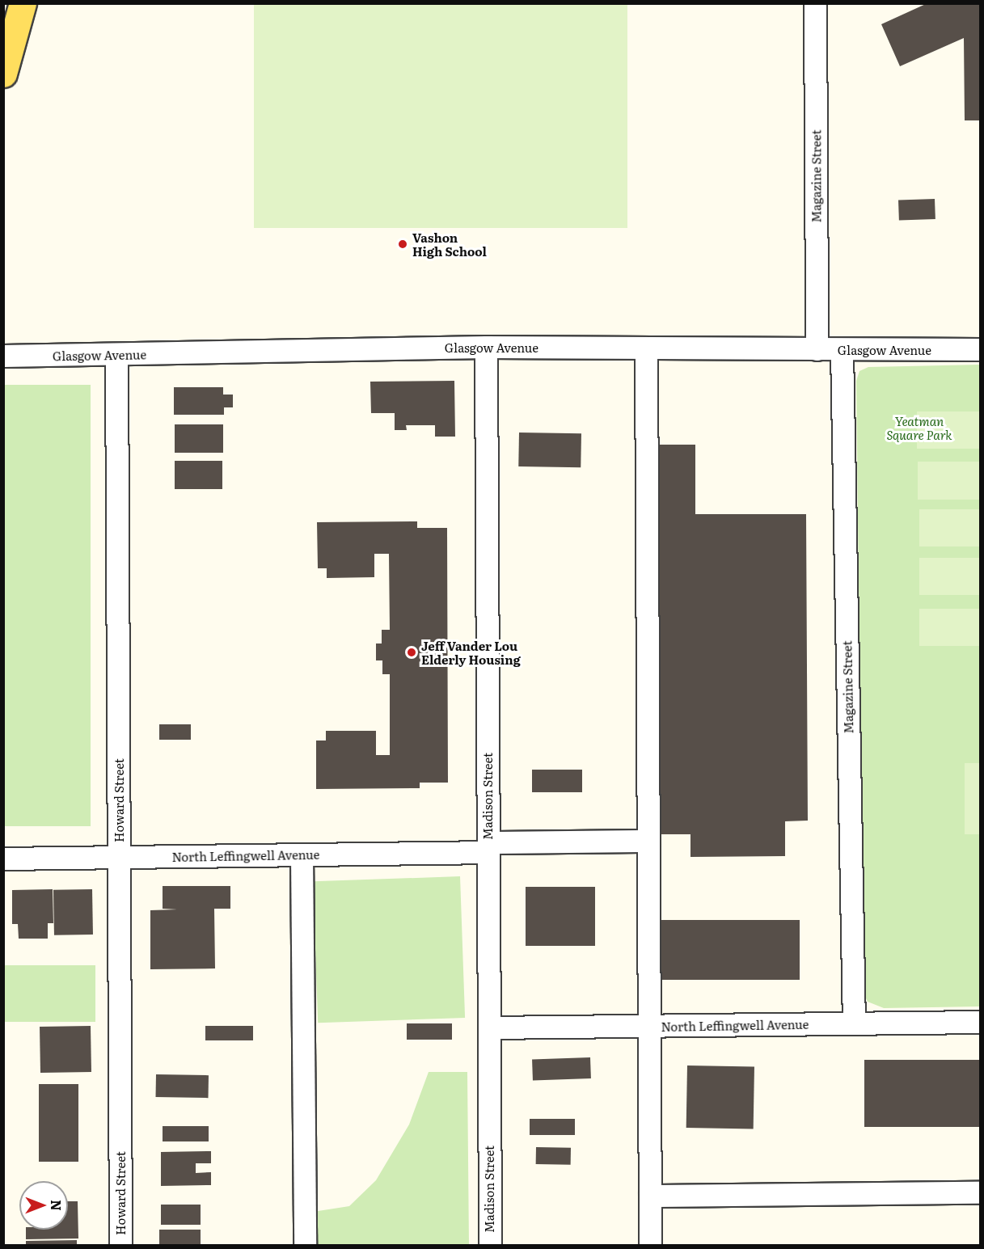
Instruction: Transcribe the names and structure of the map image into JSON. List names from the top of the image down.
{
  "streets": {
    "street": [
      "Magazine Street",
      "Glasgow Avenue",
      "Madison Street",
      "Howard Street",
      "North Leffingwell Avenue"
    ]
  },
  "crossings": [
    ["Magazine Street", "Glasgow Avenue"],
    ["Magazine Street", "North Leffingwell Avenue"],
    ["Glasgow Avenue", "Madison Street"],
    ["Glasgow Avenue", "Howard Street"],
    ["Madison Street", "North Leffingwell Avenue"],
    ["Howard Street", "North Leffingwell Avenue"]
  ],
  "parks": ["Yeatman Square Park"],
  "places": ["Vashon High School", "Jeff Vander Lou Elderly Housing"],
  "north": "right"
}
